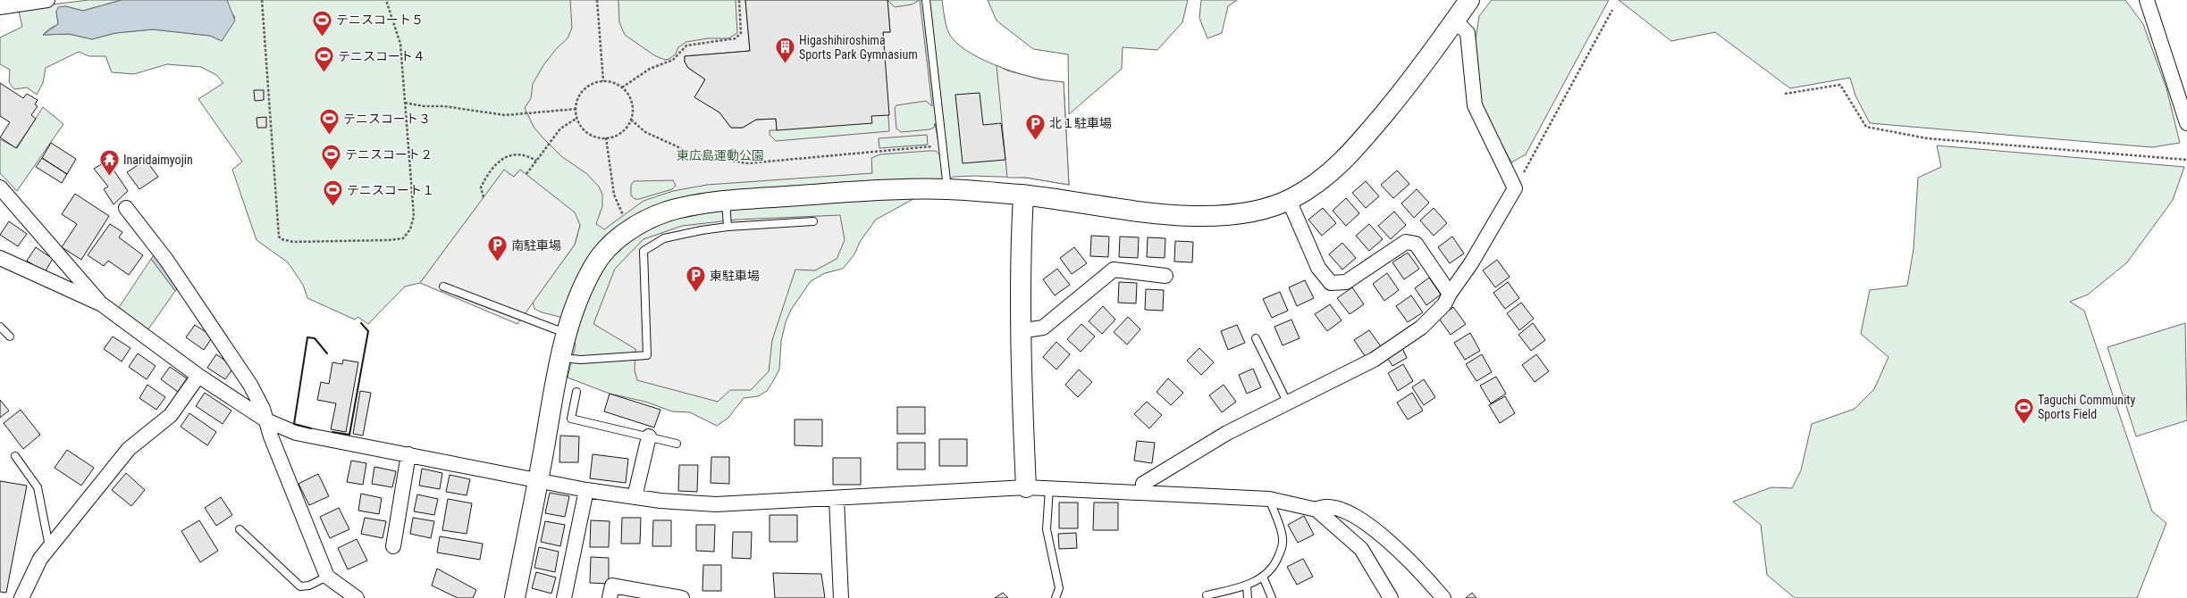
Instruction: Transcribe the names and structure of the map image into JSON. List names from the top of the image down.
{
  "parks": ["東広島運動公園"],
  "places": {
    "sports": [
      "テニスコート５",
      "テニスコート４",
      "テニスコート３",
      "テニスコート２",
      "テニスコート１",
      "Taguchi Community Sports Field"
    ],
    "building": ["Higashihiroshima Sports Park Gymnasium"],
    "parking": ["北１駐車場", "南駐車場", "東駐車場"],
    "temple": ["Inaridaimyojin"]
  }
}
